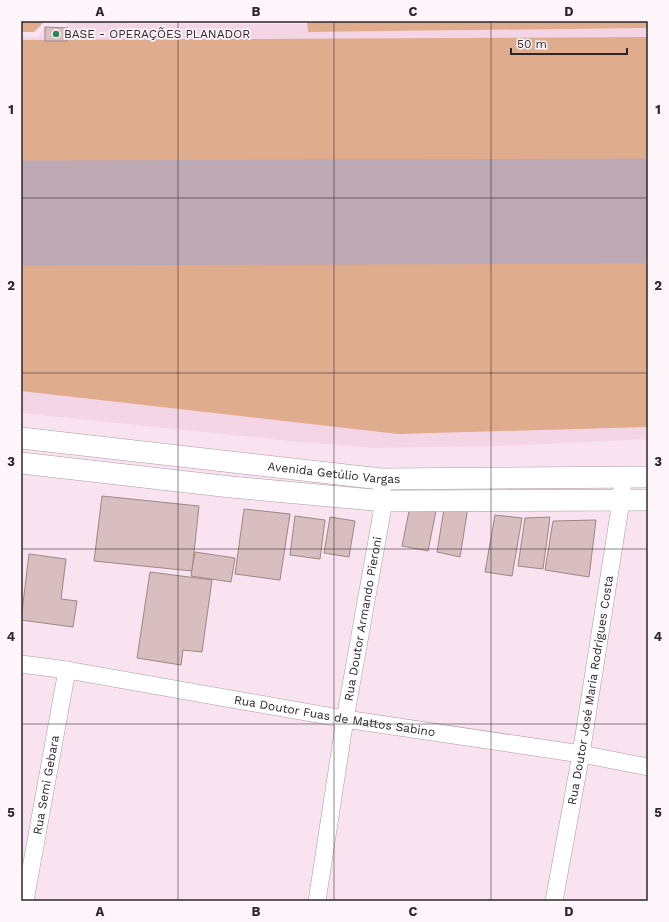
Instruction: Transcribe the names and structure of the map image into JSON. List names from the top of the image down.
{
  "streets": {
    "main road": ["Avenida Getúlio Vargas"],
    "street": [
      "Rua Doutor Armando Pieroni",
      "Rua Doutor José Maria Rodrigues Costa",
      "Rua Doutor Fuas de Mattos Sabino",
      "Rua Semi Gebara"
    ]
  },
  "crossings": [
    ["Avenida Getúlio Vargas", "Rua Doutor Armando Pieroni"],
    ["Avenida Getúlio Vargas", "Rua Doutor José Maria Rodrigues Costa"],
    ["Rua Doutor Armando Pieroni", "Rua Doutor Fuas de Mattos Sabino"],
    ["Rua Doutor José Maria Rodrigues Costa", "Rua Doutor Fuas de Mattos Sabino"],
    ["Rua Doutor Fuas de Mattos Sabino", "Rua Semi Gebara"]
  ],
  "places": ["BASE - OPERAÇÕES PLANADOR"],
  "scale_bar": "50 m",
  "grid": {
    "columns": [
      "A",
      "B",
      "C",
      "D"
    ],
    "rows": [
      "1",
      "2",
      "3",
      "4",
      "5"
    ]
  }
}
